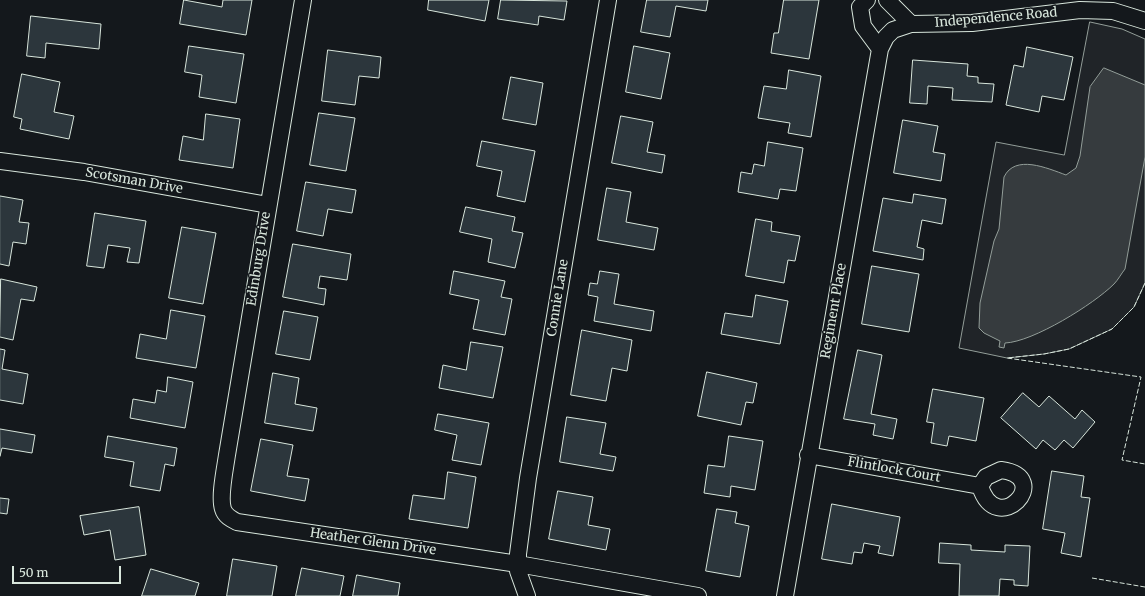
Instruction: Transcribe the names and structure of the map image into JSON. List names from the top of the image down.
{
  "streets": {
    "street": [
      "Independence Road",
      "Scotsman Drive",
      "Edinburg Drive",
      "Connie Lane",
      "Regiment Place",
      "Flintlock Court",
      "Heather Glenn Drive"
    ]
  },
  "crossings": [
    ["Independence Road", "Regiment Place"],
    ["Scotsman Drive", "Edinburg Drive"],
    ["Edinburg Drive", "Heather Glenn Drive"],
    ["Connie Lane", "Heather Glenn Drive"],
    ["Regiment Place", "Flintlock Court"]
  ],
  "scale_bar": "50 m"
}
